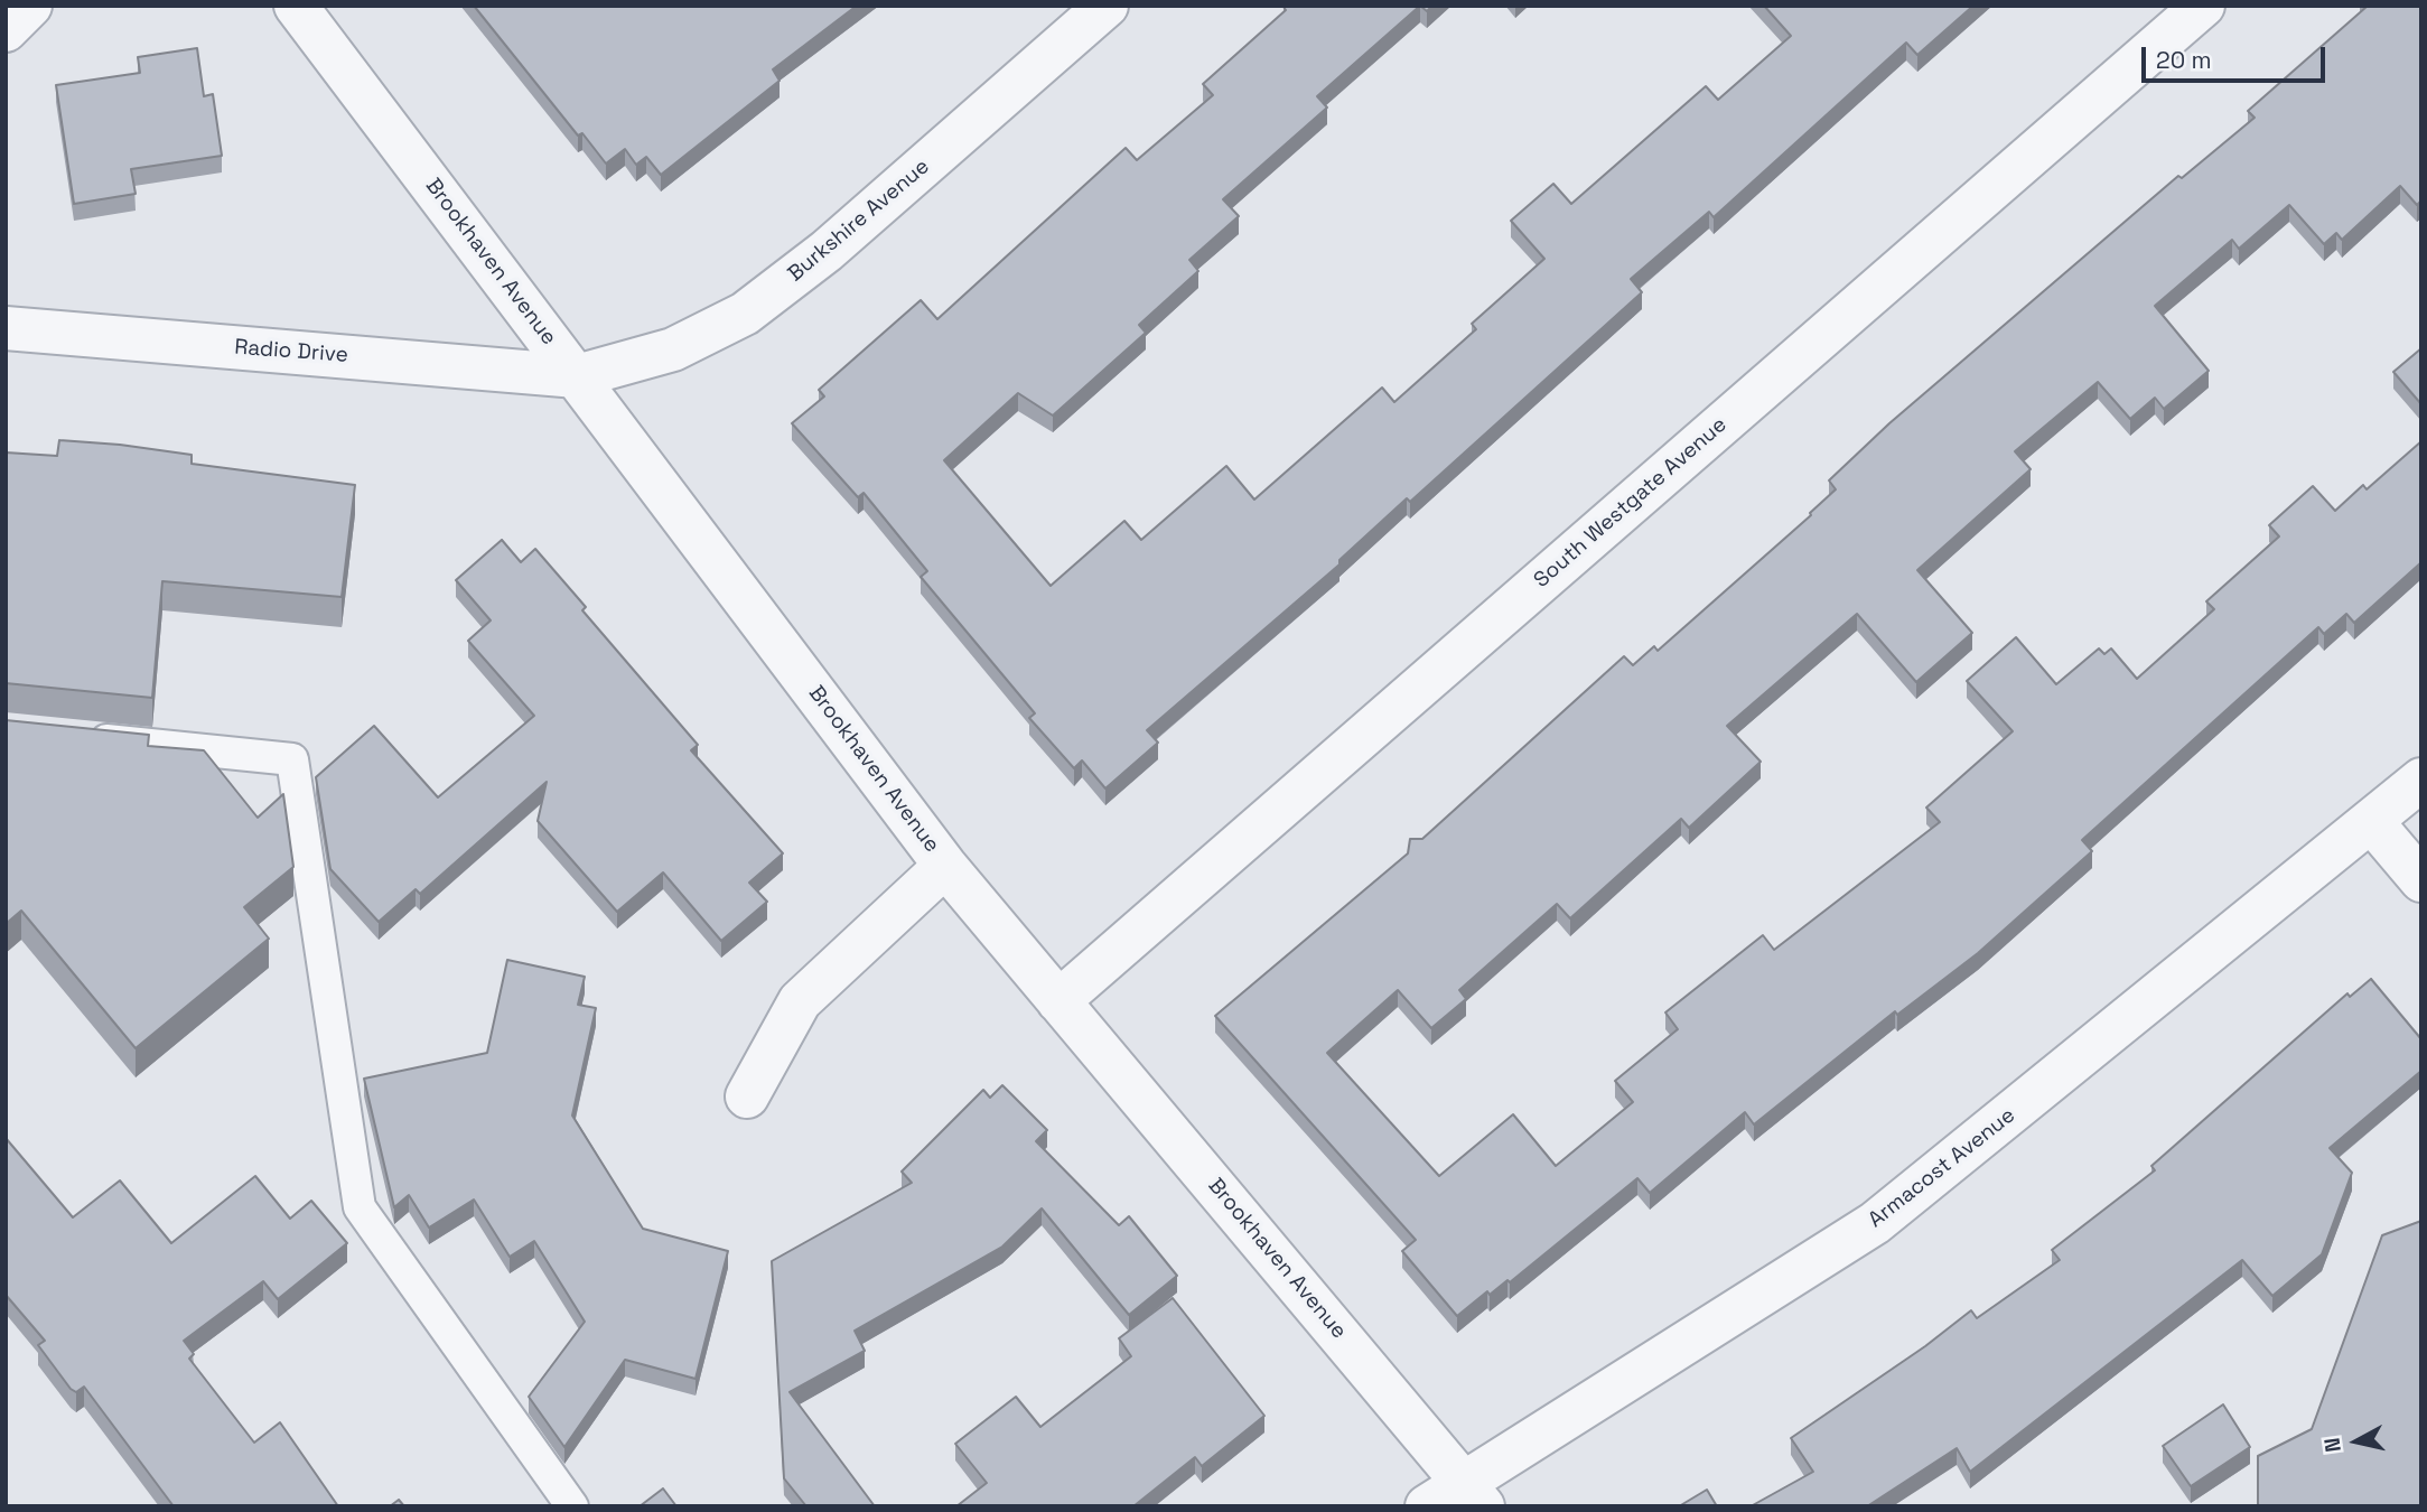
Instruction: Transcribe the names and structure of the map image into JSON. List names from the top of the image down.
{
  "streets": {
    "street": [
      "Burkshire Avenue",
      "Brookhaven Avenue",
      "Radio Drive",
      "South Westgate Avenue",
      "Armacost Avenue"
    ]
  },
  "crossings": [
    ["Burkshire Avenue", "Brookhaven Avenue"],
    ["Burkshire Avenue", "Radio Drive"],
    ["Brookhaven Avenue", "Radio Drive"],
    ["Brookhaven Avenue", "South Westgate Avenue"],
    ["Brookhaven Avenue", "Armacost Avenue"]
  ],
  "scale_bar": "20 m",
  "north": "left"
}
